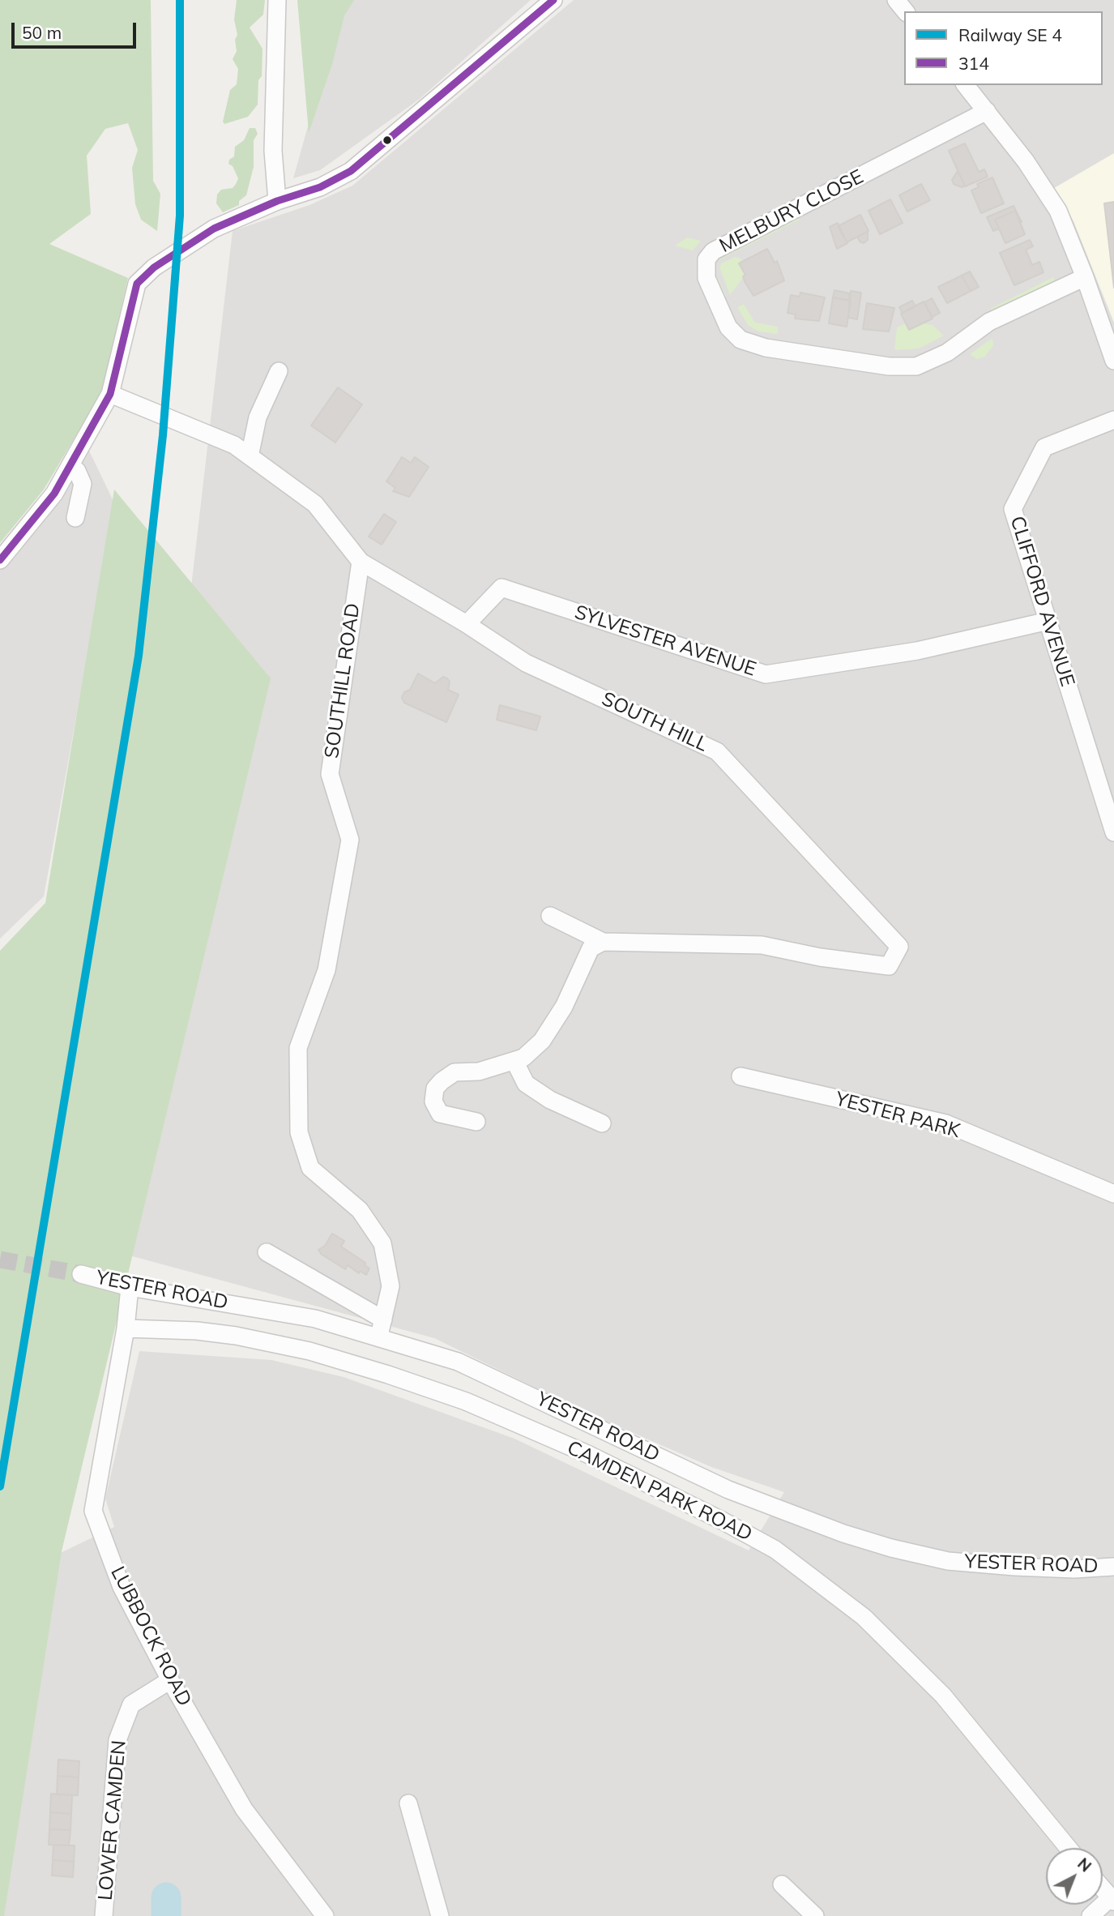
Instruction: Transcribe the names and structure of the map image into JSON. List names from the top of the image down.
{
  "streets": {
    "street": [
      "MELBURY CLOSE",
      "CLIFFORD AVENUE",
      "SYLVESTER AVENUE",
      "SOUTHILL ROAD",
      "SOUTH HILL",
      "YESTER PARK",
      "YESTER ROAD",
      "CAMDEN PARK ROAD",
      "LUBBOCK ROAD",
      "LOWER CAMDEN"
    ]
  },
  "crossings": [
    ["CLIFFORD AVENUE", "SYLVESTER AVENUE"],
    ["SYLVESTER AVENUE", "SOUTH HILL"],
    ["SOUTHILL ROAD", "SOUTH HILL"],
    ["SOUTHILL ROAD", "YESTER ROAD"],
    ["YESTER ROAD", "LUBBOCK ROAD"],
    ["CAMDEN PARK ROAD", "LUBBOCK ROAD"],
    ["LUBBOCK ROAD", "LOWER CAMDEN"]
  ],
  "lines": ["transit line 314"],
  "legend": ["Railway SE 4", "314"],
  "scale_bar": "50 m",
  "north": "top right"
}
